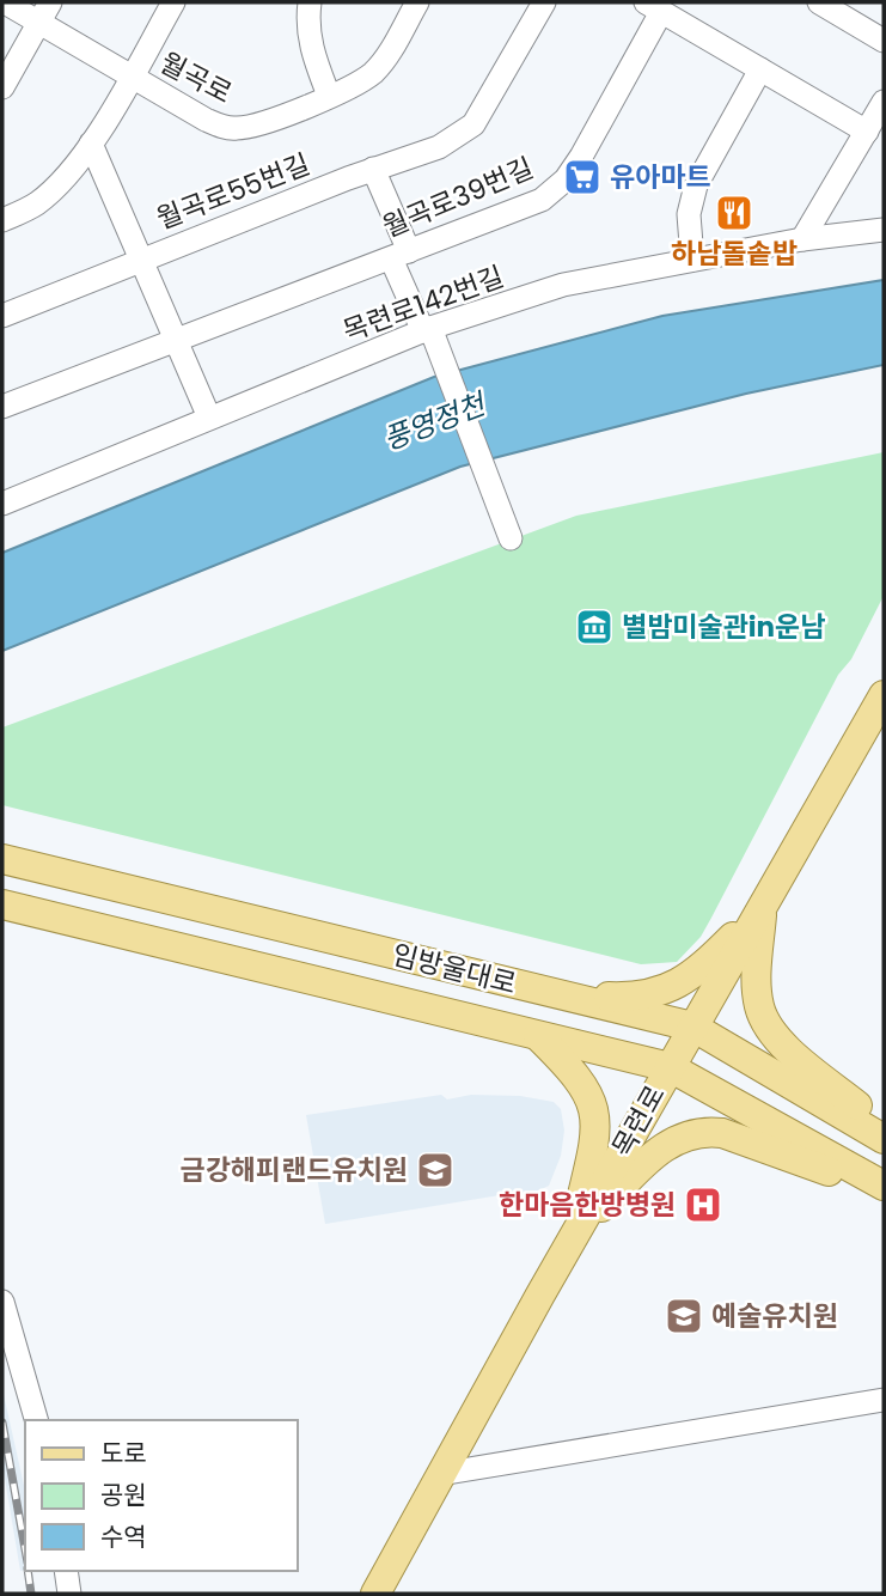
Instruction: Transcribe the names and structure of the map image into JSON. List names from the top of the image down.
{
  "streets": {
    "main road": ["임방울대로", "목련로"],
    "street": [
      "월곡로",
      "월곡로55번길",
      "월곡로39번길",
      "목련로142번길"
    ]
  },
  "crossings": [
    ["월곡로", "월곡로55번길"],
    ["월곡로55번길", "목련로142번길"],
    ["임방울대로", "목련로"]
  ],
  "water": ["풍영정천"],
  "places": {
    "supermarket": ["유아마트"],
    "restaurant": ["하남돌솥밥"],
    "museum": ["별밤미술관in운남"],
    "school or university": ["금강해피랜드유치원", "예술유치원"],
    "hospital": ["한마음한방병원"]
  },
  "legend": ["도로", "공원", "수역"]
}
